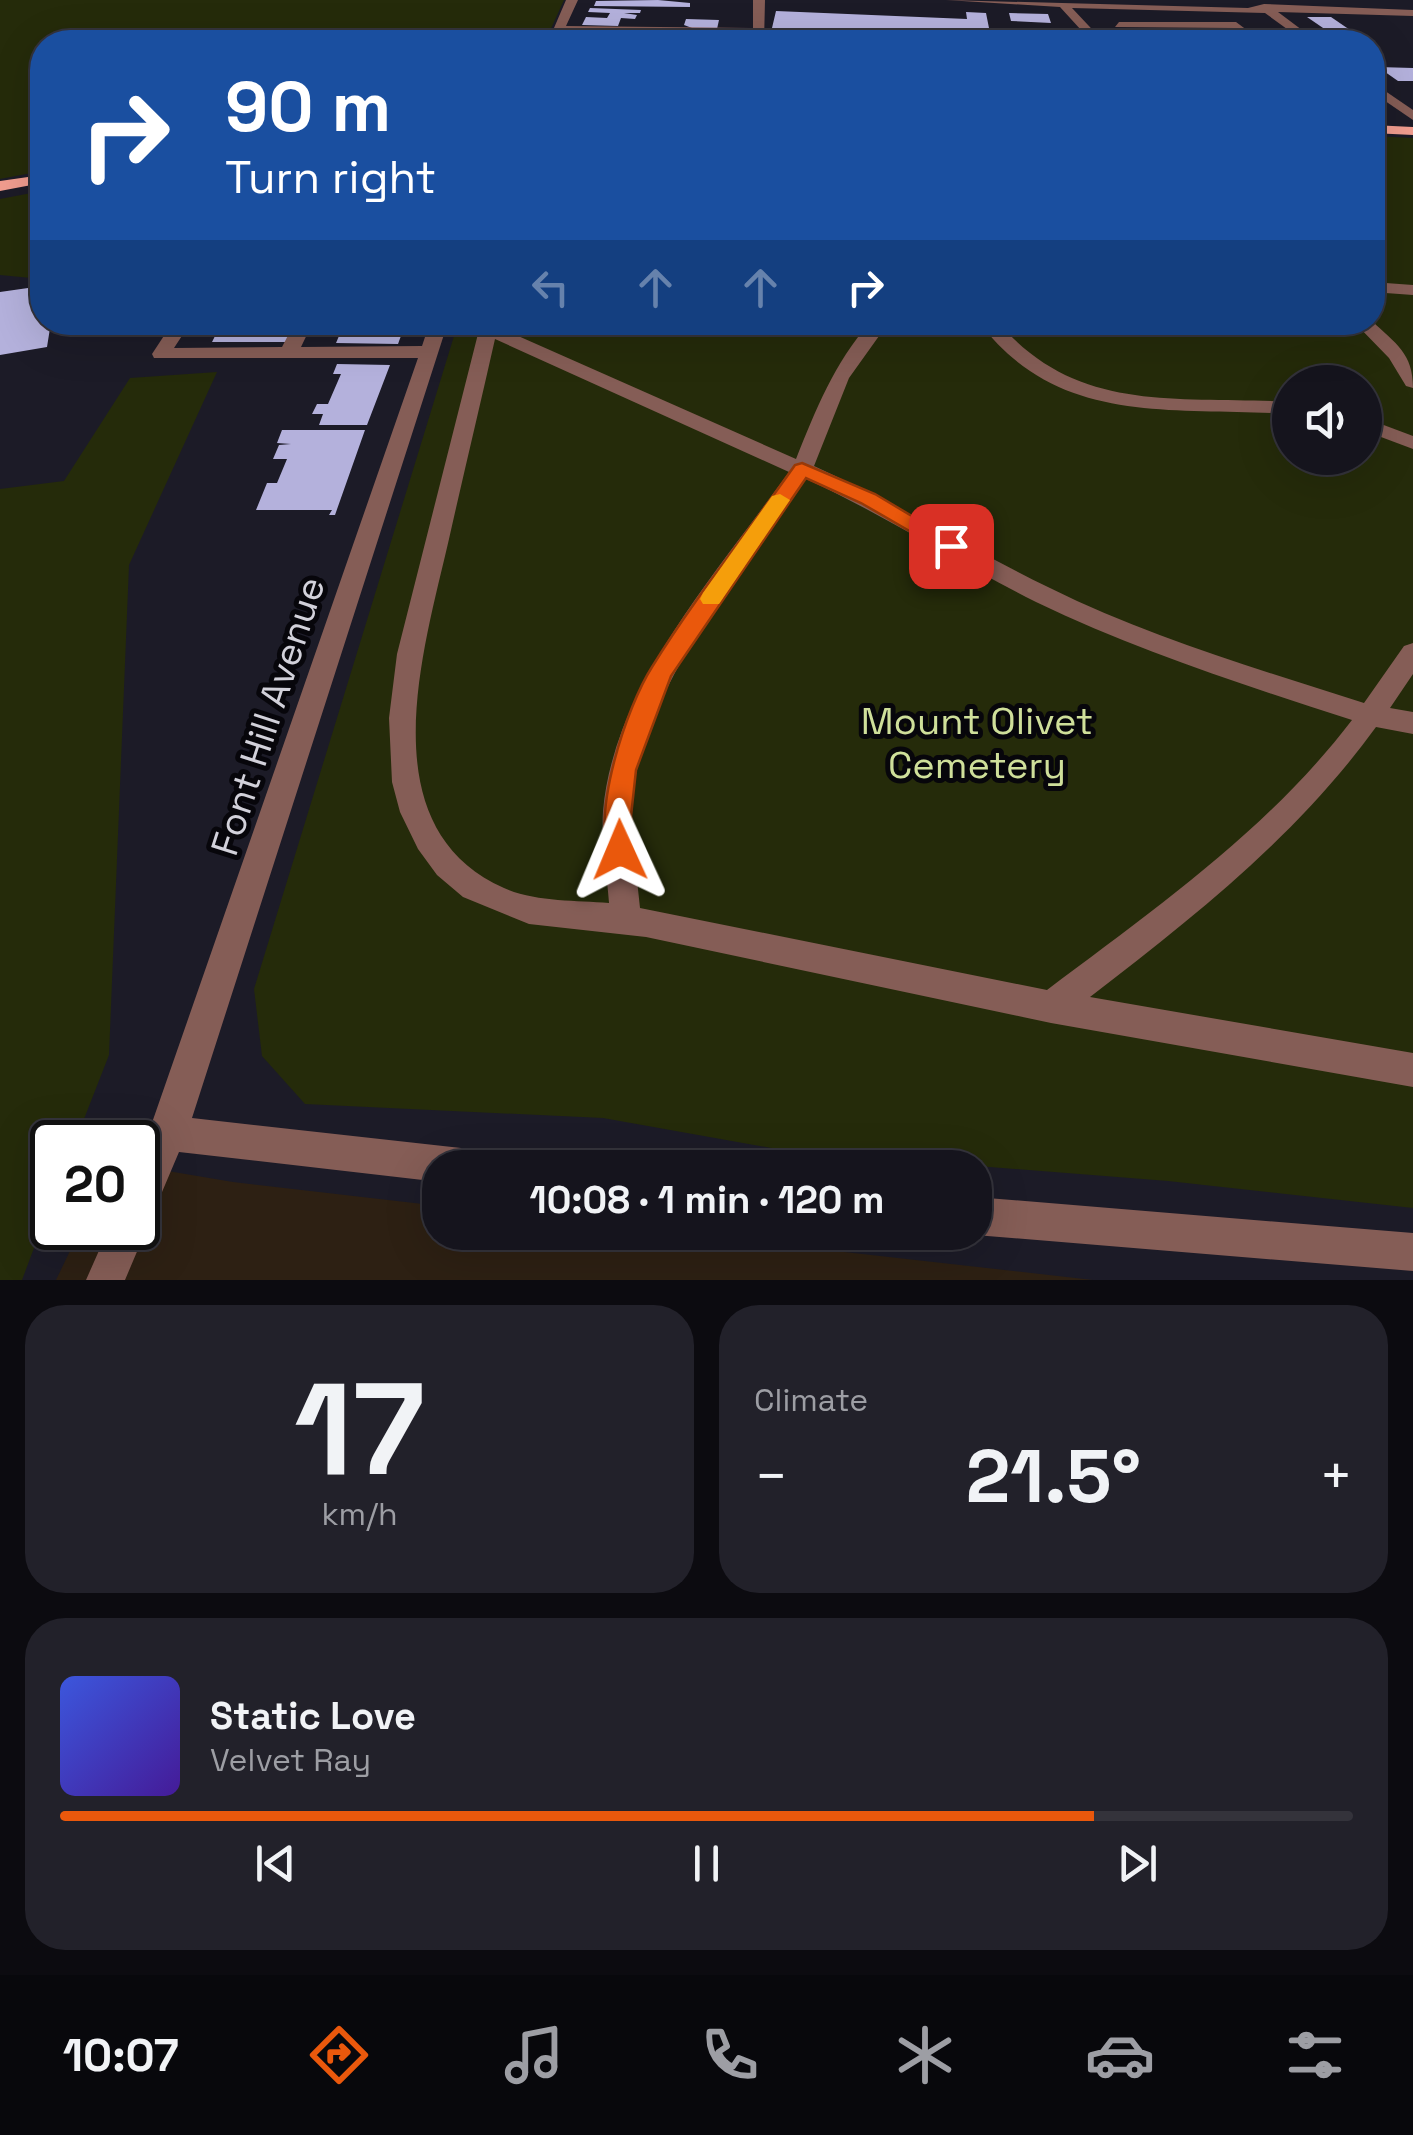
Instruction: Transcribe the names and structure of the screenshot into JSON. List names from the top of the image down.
{
  "streets": {
    "street": ["Font Hill Avenue"]
  },
  "parks": ["Mount Olivet Cemetery"],
  "page": {
    "turn": ["90 m", "Turn right"],
    "limit": "20",
    "trip": "10:08 · 1 min · 120 m",
    "tile": [
      ["17", "km/h"],
      "Climate"
    ],
    "heat": ["−", "21.5°", "+"],
    "song": ["Static Love", "Velvet Ray"],
    "tabs": "10:07"
  }
}
